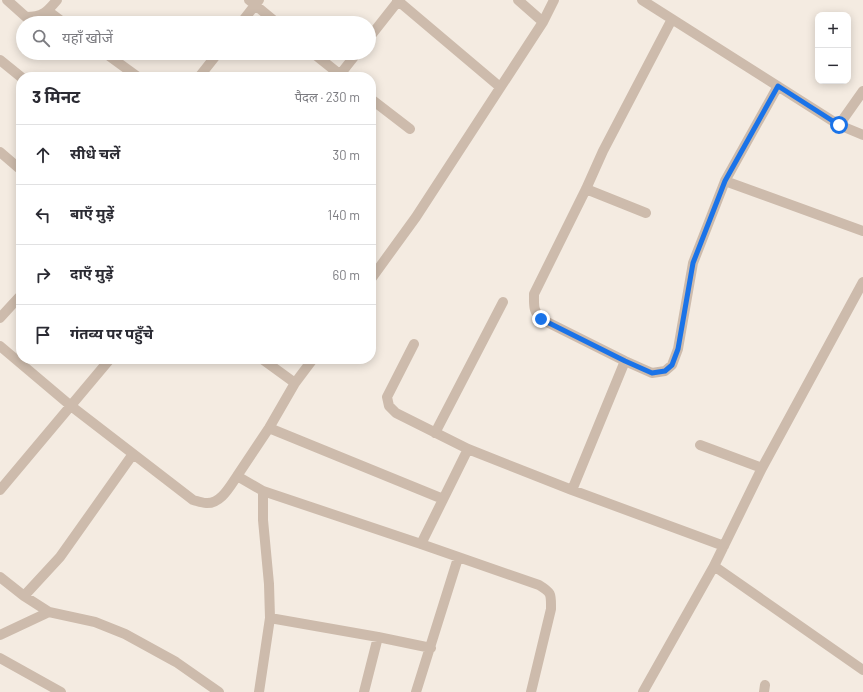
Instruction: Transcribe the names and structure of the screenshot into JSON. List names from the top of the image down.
{
  "page": {
    "map_buttons": ["+", "−"],
    "search": "यहाँ खोजें",
    "heading": ["3 मिनट", "पैदल · 230 m"],
    "list": [
      ["सीधे चलें", "30 m"],
      ["बाएँ मुड़ें", "140 m"],
      ["दाएँ मुड़ें", "60 m"],
      "गंतव्य पर पहुँचे"
    ]
  }
}
